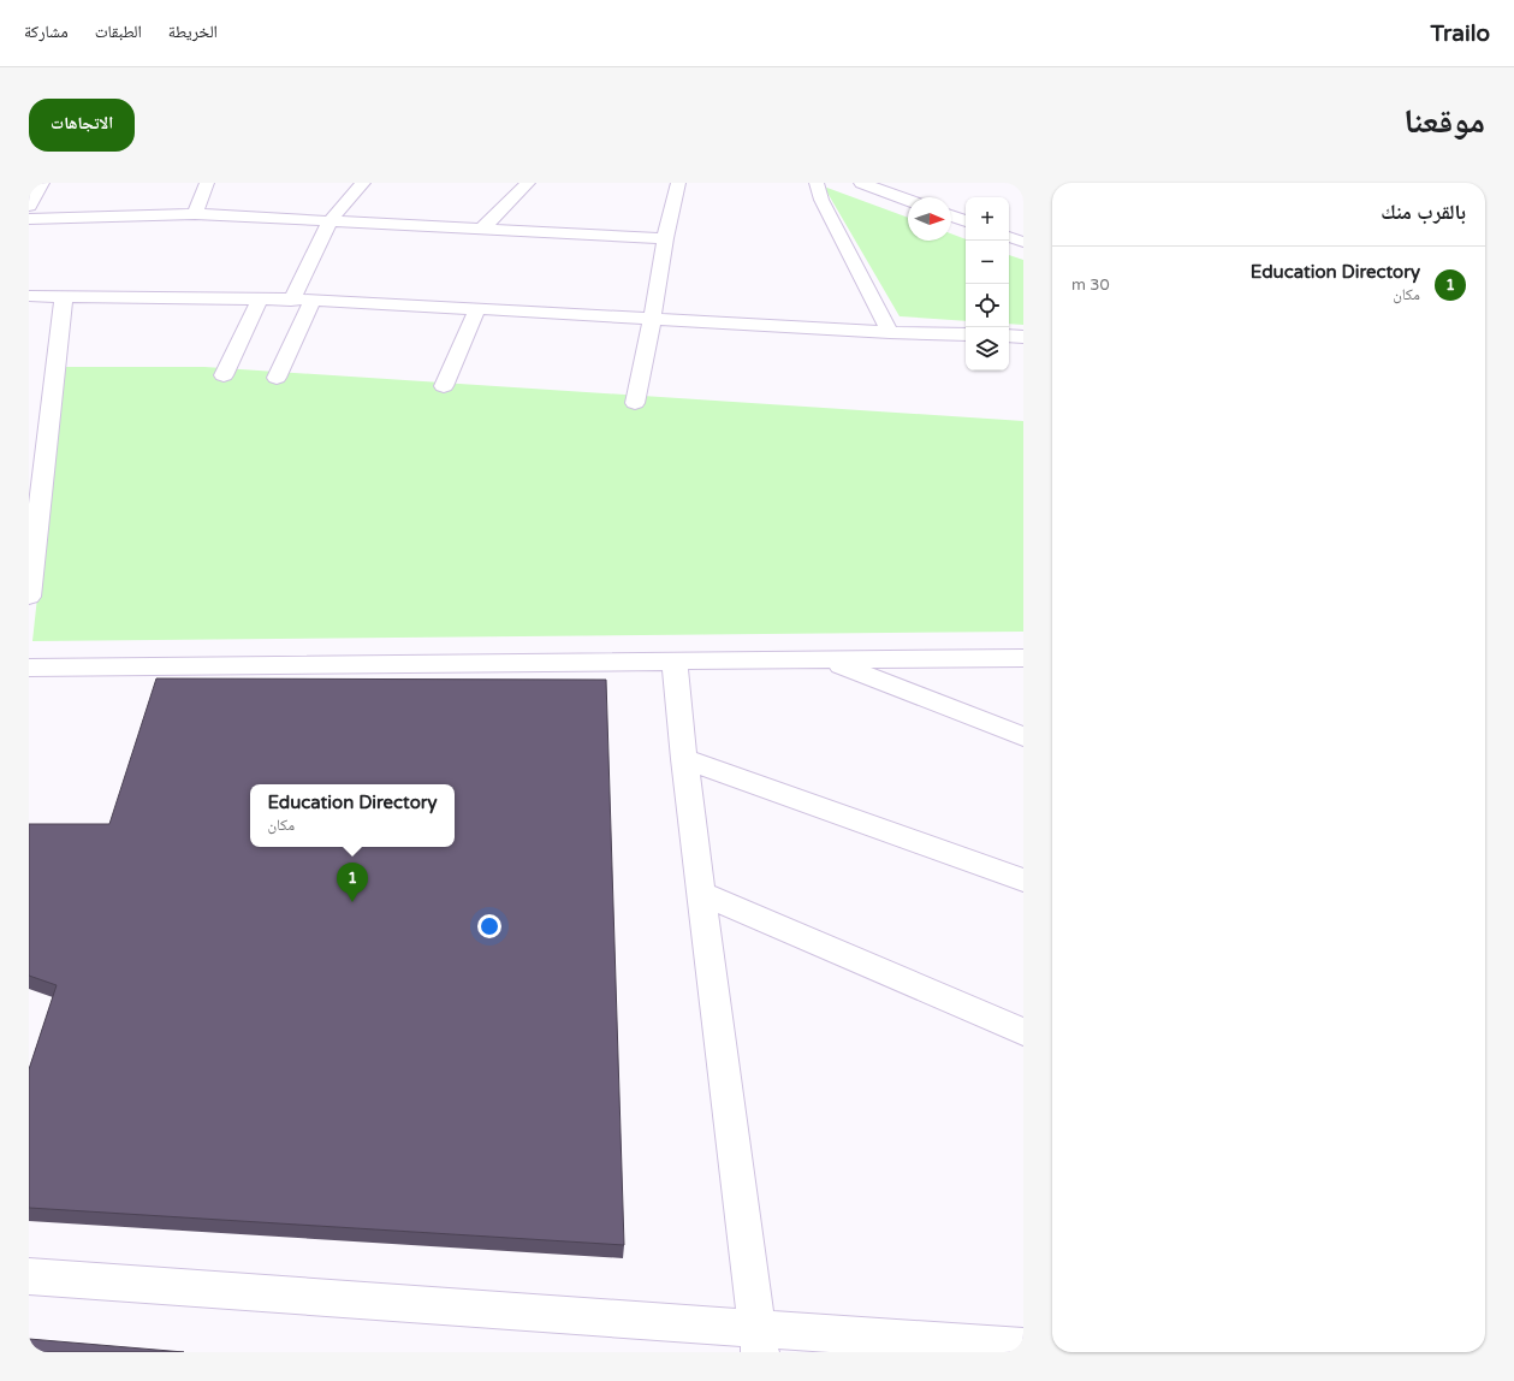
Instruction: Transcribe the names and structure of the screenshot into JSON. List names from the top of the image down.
{
  "north": "right",
  "page": {
    "header": "Trailo",
    "nav": ["الخريطة", "الطبقات", "مشاركة"],
    "title": "موقعنا",
    "buttons": "الاتجاهات",
    "heading": "بالقرب منك",
    "map_buttons": ["+", "−"],
    "list": [
      {
        "mark": "1",
        "name": "Education Directory",
        "note": "مكان",
        "value": "30 m"
      }
    ],
    "popup": ["Education Directory", "مكان"],
    "pins": "1"
  }
}
